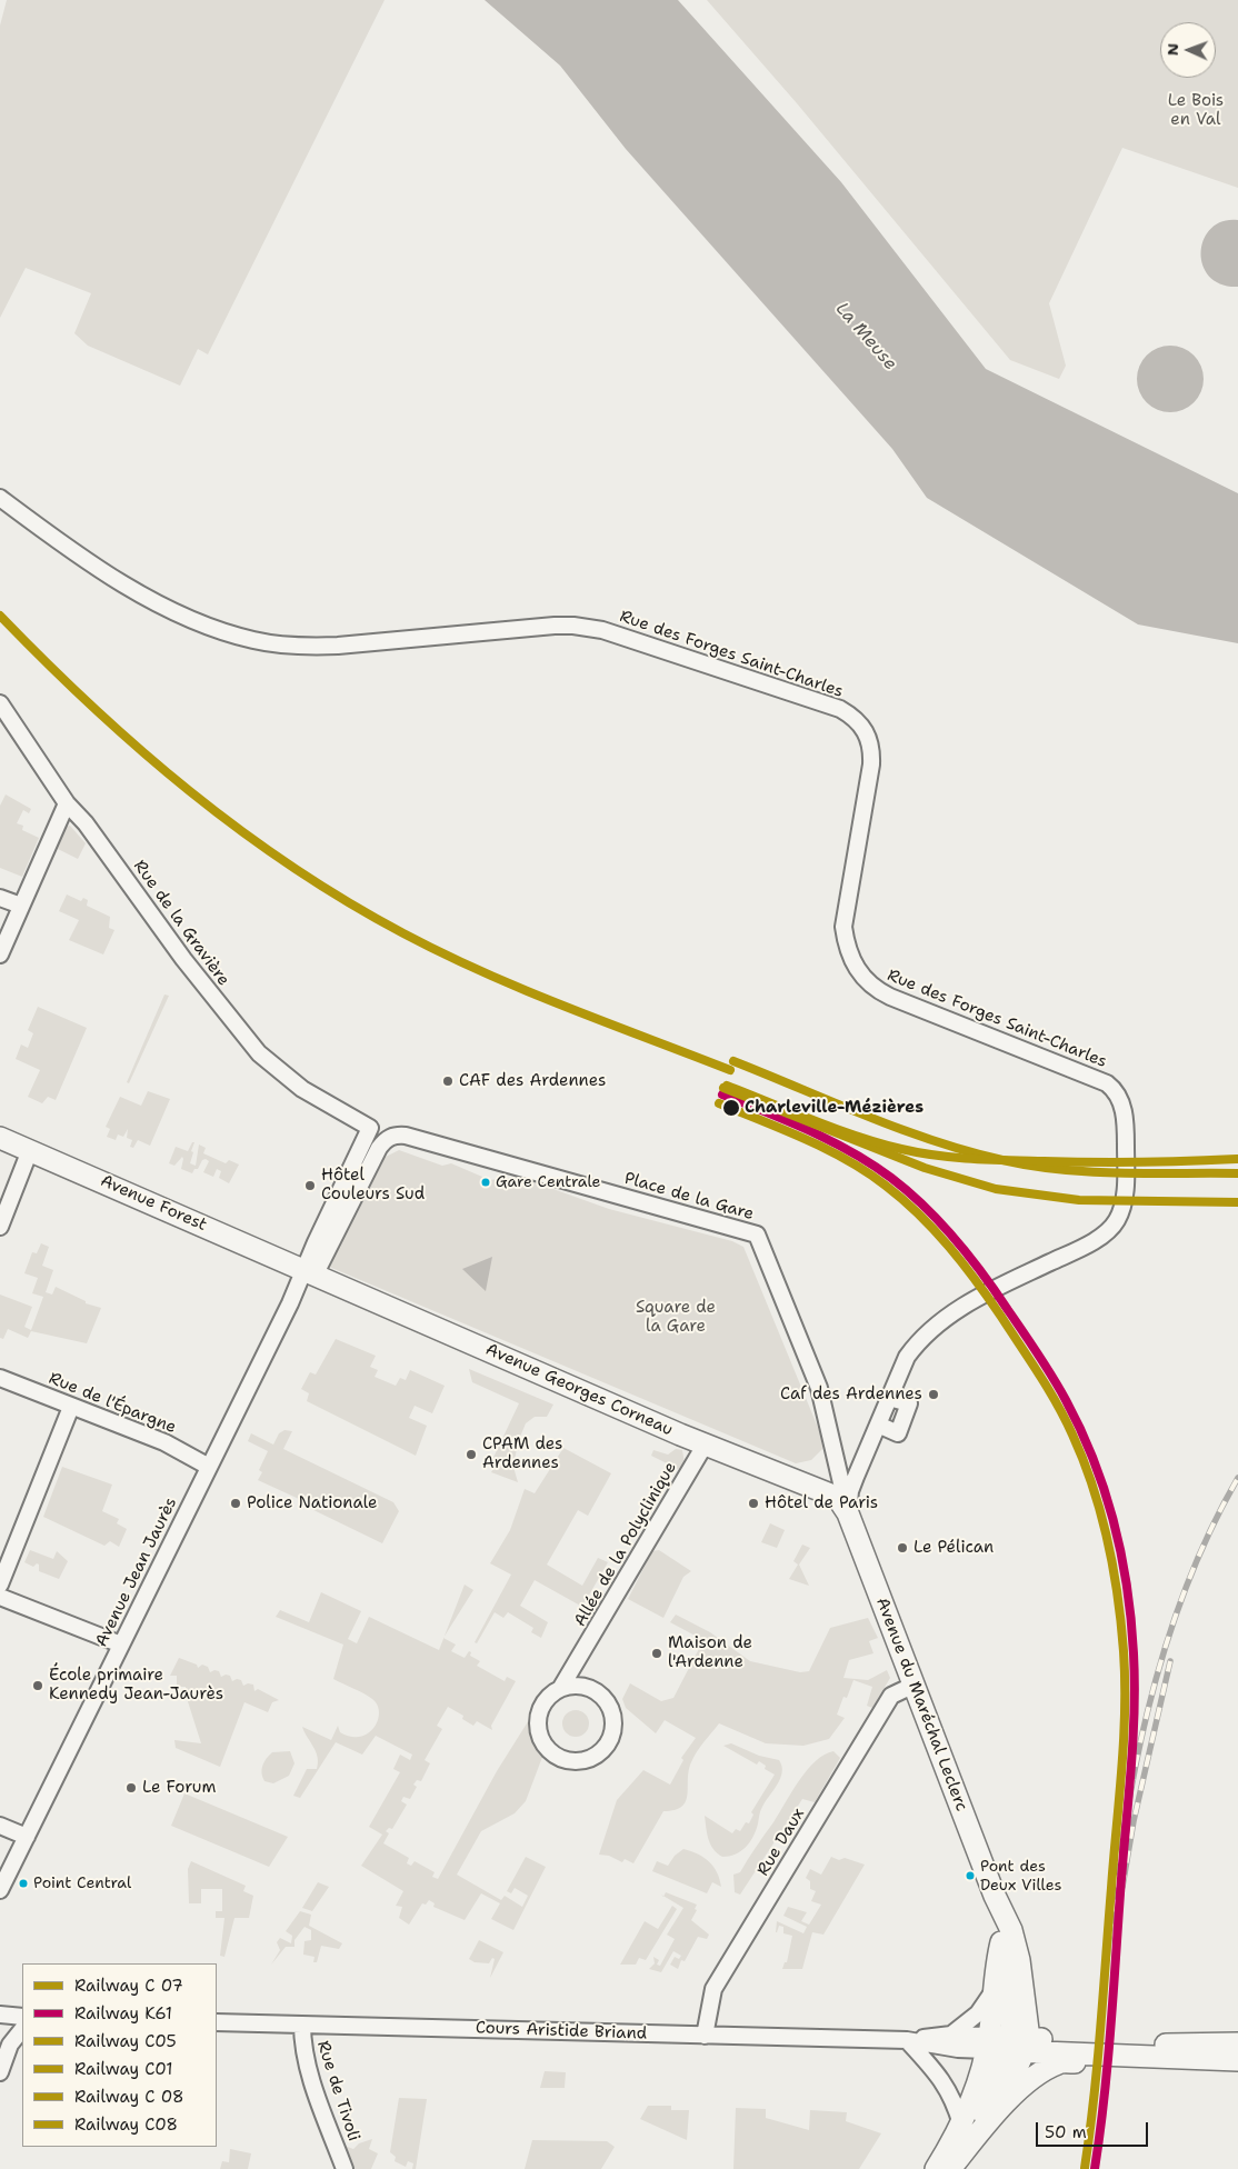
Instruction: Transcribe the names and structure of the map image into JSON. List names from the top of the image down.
{
  "streets": {
    "main road": ["Avenue Forest", "Avenue Georges Corneau", "Avenue du Maréchal Leclerc"],
    "street": [
      "Rue des Forges Saint-Charles",
      "Rue de la Gravière",
      "Place de la Gare",
      "Rue de l'Épargne",
      "Allée de la Polyclinique",
      "Avenue Jean Jaurès",
      "Rue Daux",
      "Cours Aristide Briand",
      "Rue de Tivoli"
    ]
  },
  "crossings": [
    ["Rue de la Gravière", "Place de la Gare"],
    ["Rue de la Gravière", "Avenue Forest"],
    ["Rue de la Gravière", "Avenue Georges Corneau"],
    ["Rue de la Gravière", "Avenue Jean Jaurès"],
    ["Place de la Gare", "Avenue Forest"],
    ["Place de la Gare", "Avenue Georges Corneau"],
    ["Place de la Gare", "Avenue Jean Jaurès"],
    ["Place de la Gare", "Avenue du Maréchal Leclerc"],
    ["Avenue Forest", "Avenue Georges Corneau"],
    ["Avenue Forest", "Avenue Jean Jaurès"],
    ["Avenue Georges Corneau", "Allée de la Polyclinique"],
    ["Avenue Georges Corneau", "Avenue Jean Jaurès"],
    ["Avenue Georges Corneau", "Avenue du Maréchal Leclerc"],
    ["Rue de l'Épargne", "Avenue Jean Jaurès"],
    ["Avenue du Maréchal Leclerc", "Rue Daux"],
    ["Avenue du Maréchal Leclerc", "Cours Aristide Briand"],
    ["Rue Daux", "Cours Aristide Briand"],
    ["Cours Aristide Briand", "Rue de Tivoli"]
  ],
  "water": ["La Meuse"],
  "parks": ["Le Bois en Val", "Square de la Gare"],
  "places": [
    "CAF des Ardennes",
    "Charleville-Mézières",
    "Gare Centrale",
    "Hôtel Couleurs Sud",
    "Caf des Ardennes",
    "CPAM des Ardennes",
    "Police Nationale",
    "Hôtel de Paris",
    "Le Pélican",
    "Maison de l'Ardenne",
    "École primaire Kennedy Jean-Jaurès",
    "Le Forum",
    "Pont des Deux Villes",
    "Point Central"
  ],
  "lines": [
    "rail line C01",
    "rail line C08",
    "rail line K61",
    "rail line C05"
  ],
  "legend": [
    "Railway C 07",
    "Railway K61",
    "Railway C05",
    "Railway C01",
    "Railway C 08",
    "Railway C08"
  ],
  "scale_bar": "50 m",
  "north": "left"
}
